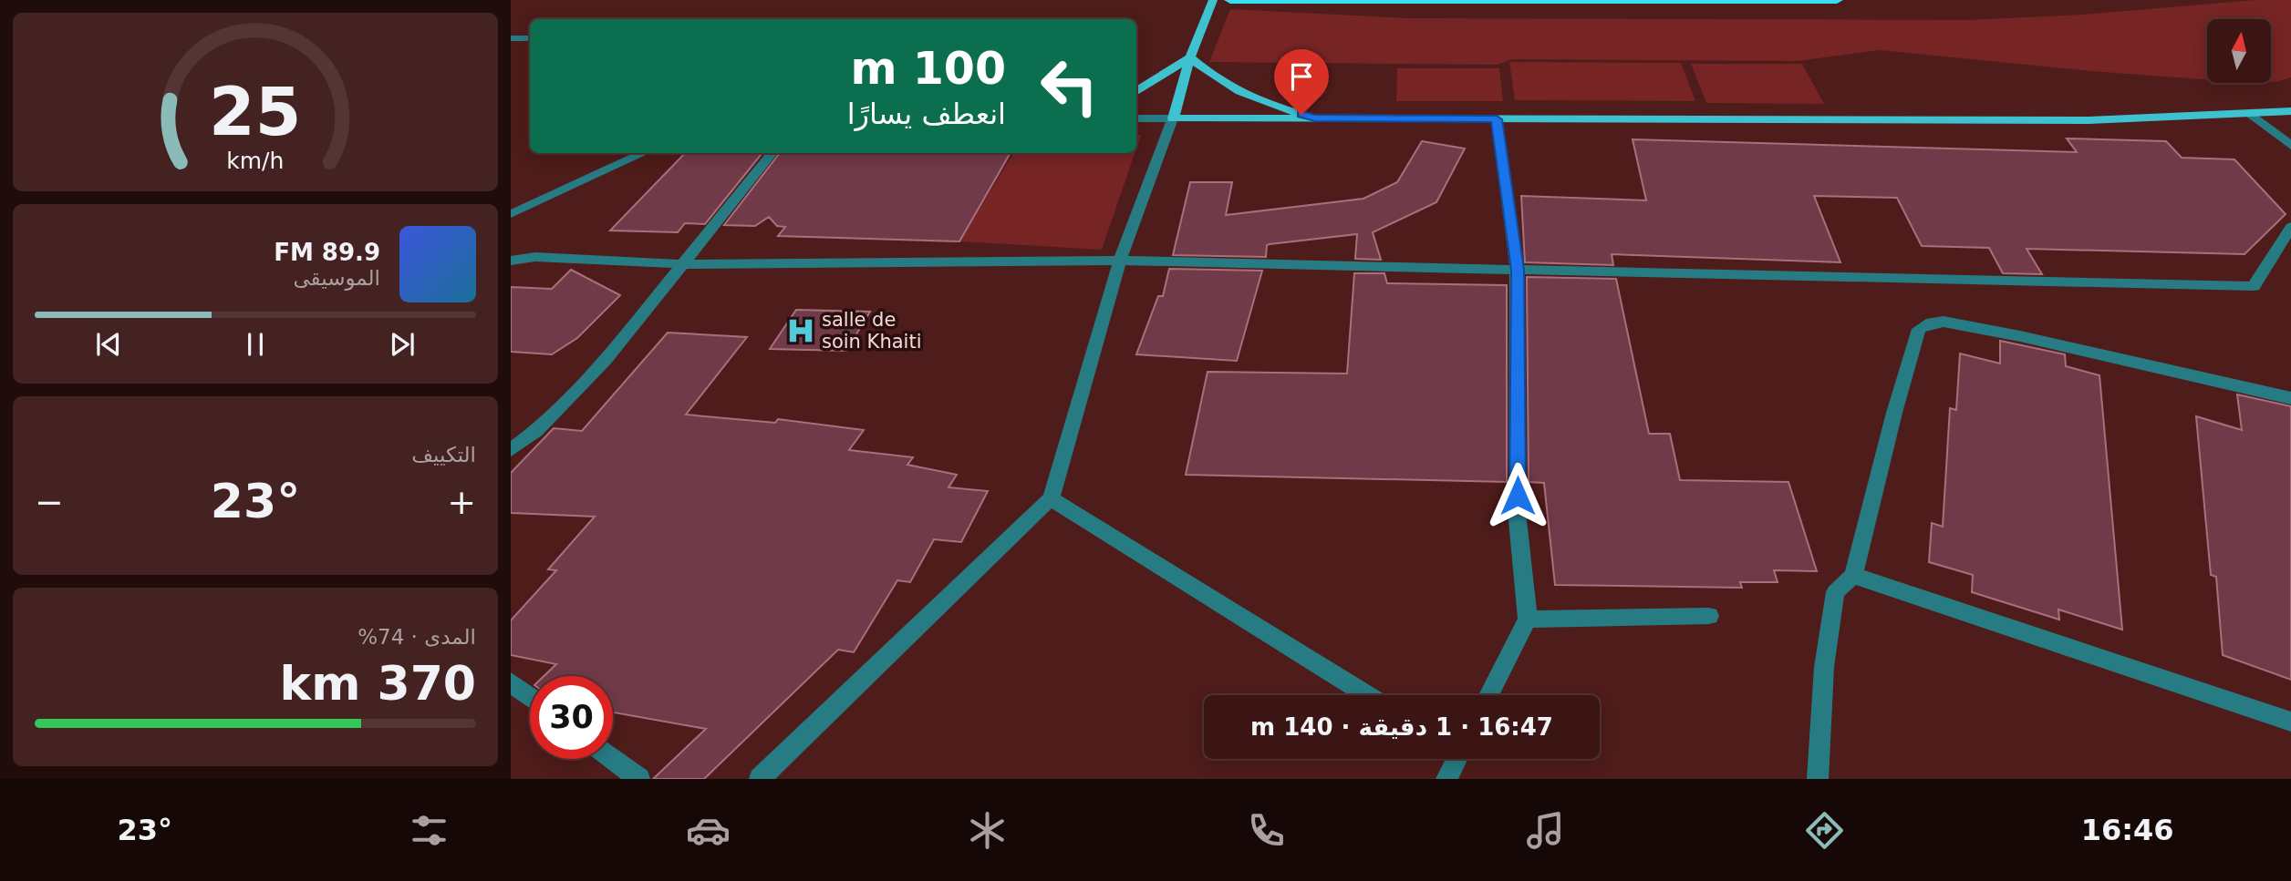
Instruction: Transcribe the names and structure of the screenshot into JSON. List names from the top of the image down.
{
  "places": {
    "hospital": ["salle de soin Khaiti"]
  },
  "north": "top",
  "page": {
    "turn": ["100 m", "انعطف يسارًا"],
    "song": ["89.9 FM", "الموسيقى"],
    "tile": [
      "التكييف",
      ["المدى · 74%", "370 km"]
    ],
    "heat": ["−", "23°", "+"],
    "limit": "30",
    "trip": "16:47 · 1 دقيقة · 140 m",
    "tabs": ["16:46", "23°"],
    "gauge": ["25", "km/h"]
  }
}
